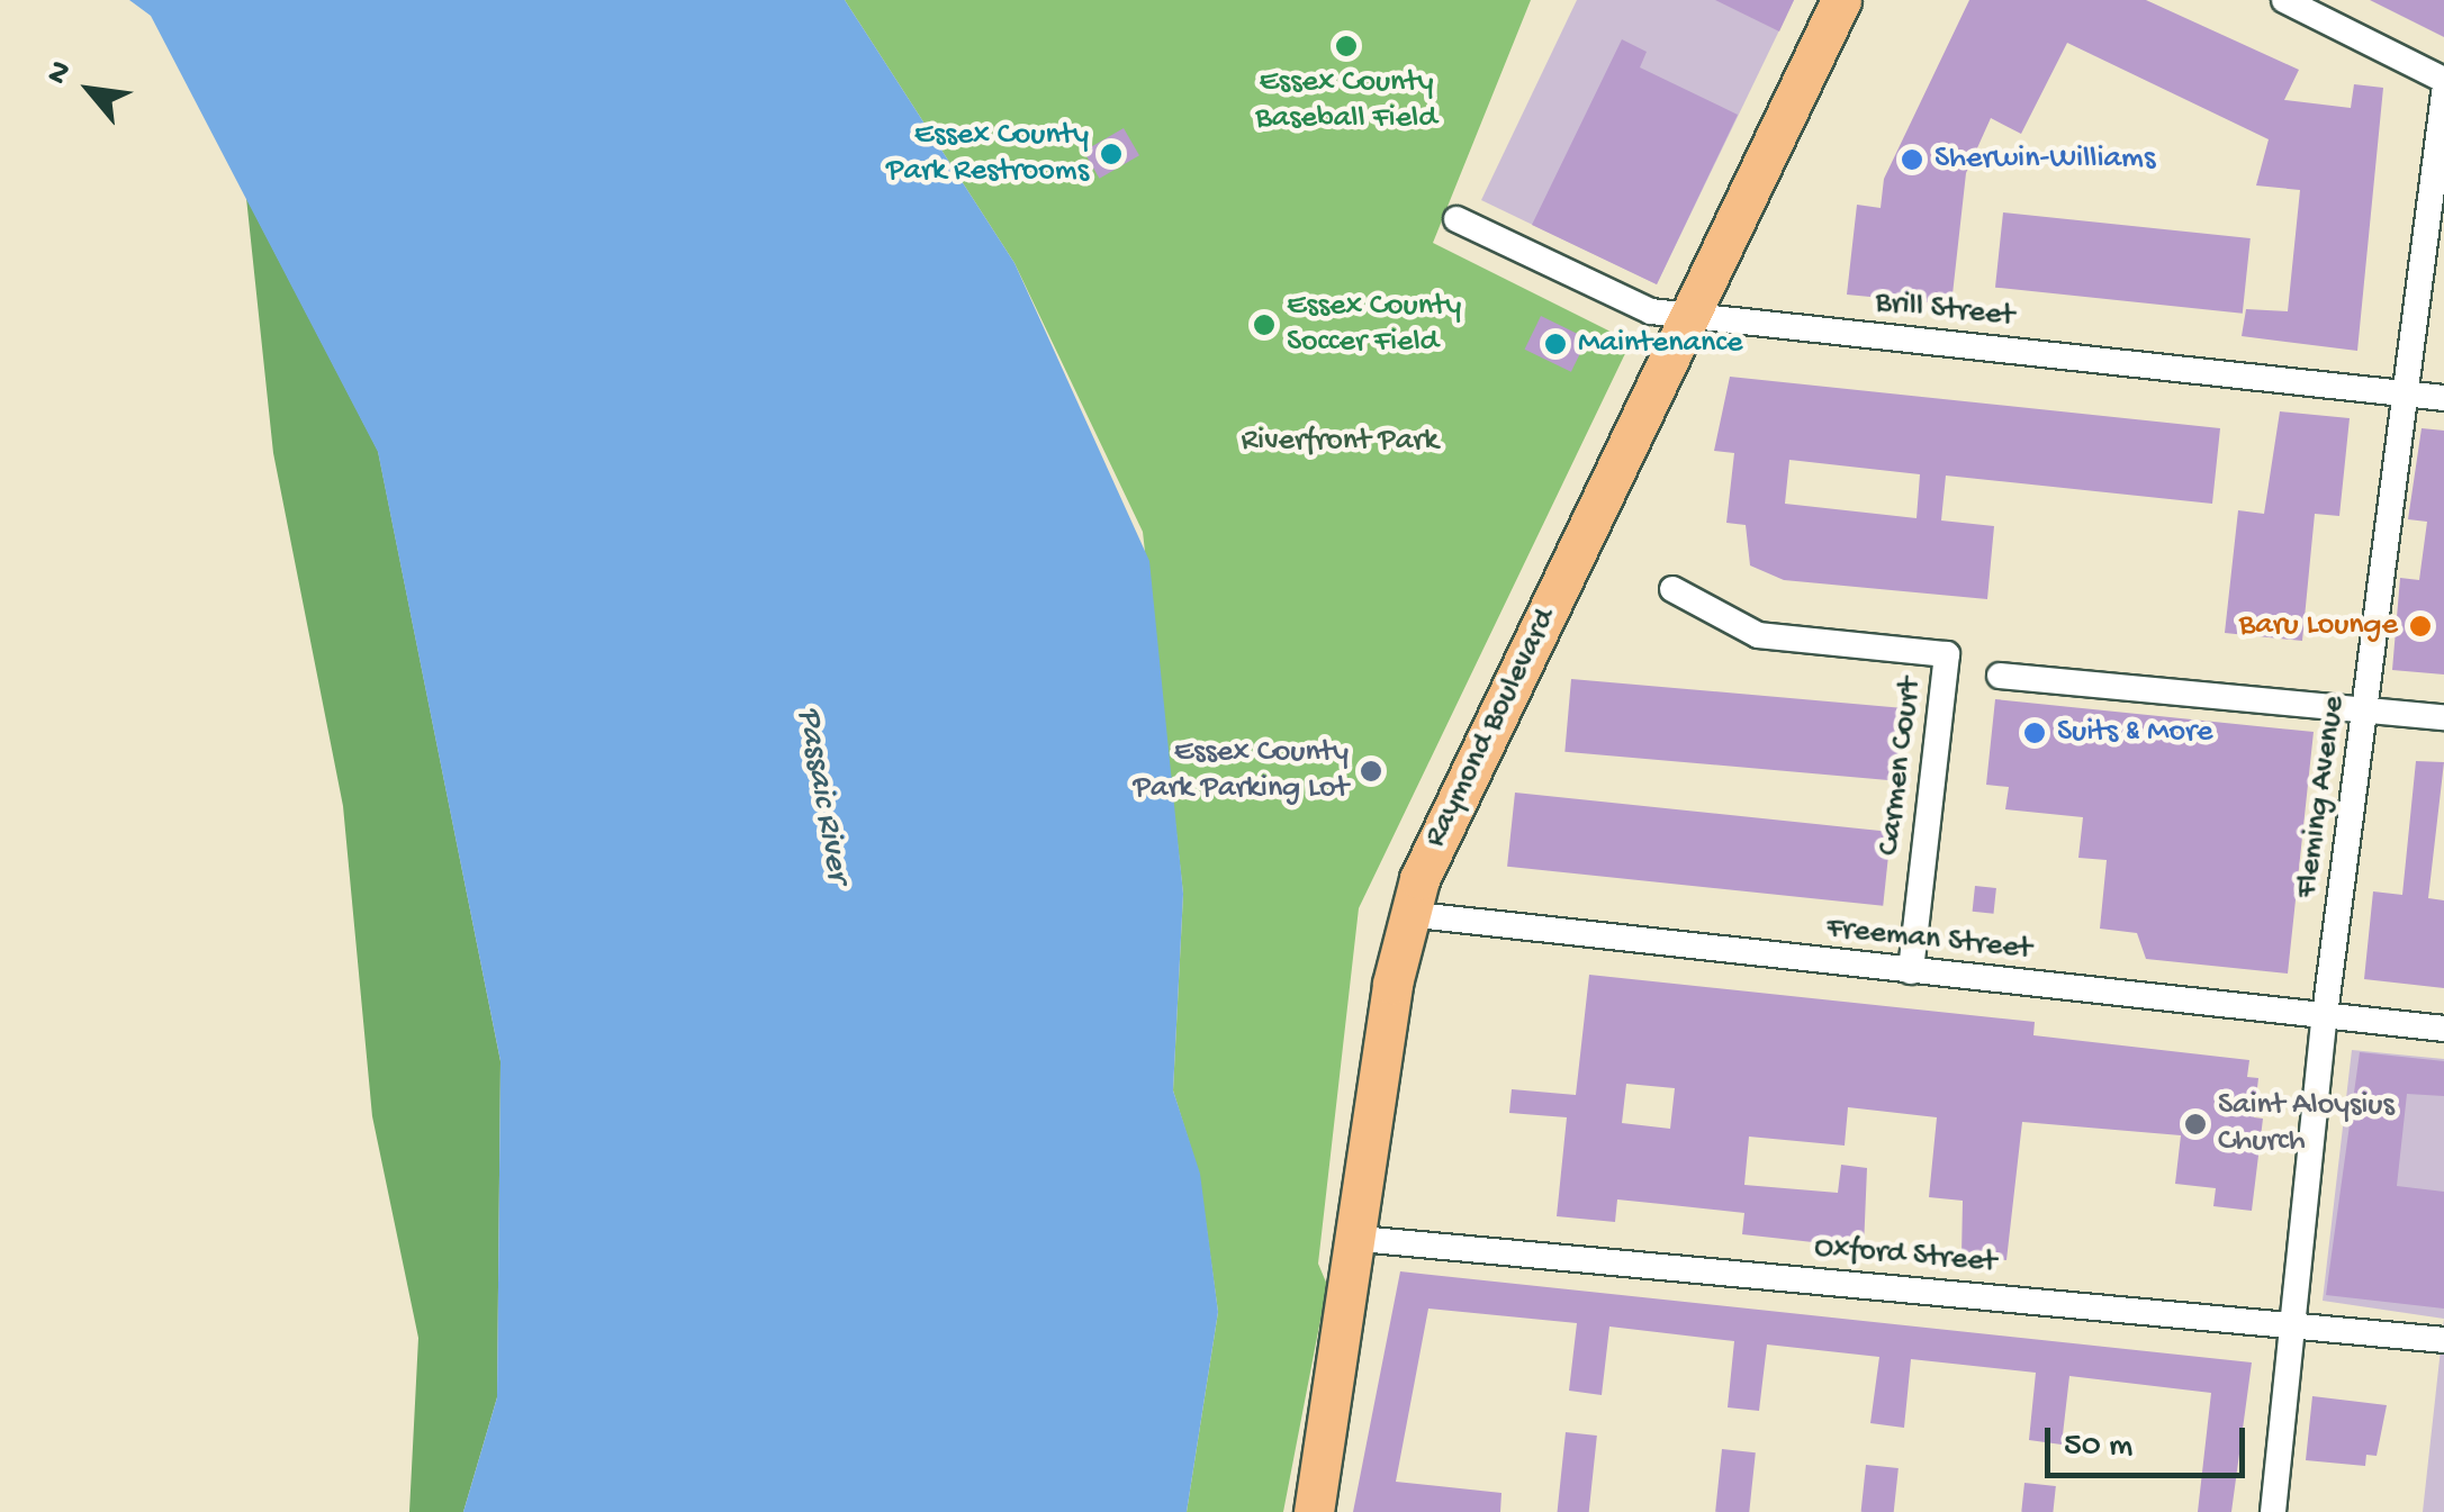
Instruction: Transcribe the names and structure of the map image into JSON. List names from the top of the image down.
{
  "streets": {
    "main road": ["Raymond Boulevard"],
    "street": [
      "Brill Street",
      "Carmen Court",
      "Fleming Avenue",
      "Freeman Street",
      "Oxford Street"
    ]
  },
  "crossings": [
    ["Brill Street", "Raymond Boulevard"],
    ["Brill Street", "Fleming Avenue"],
    ["Raymond Boulevard", "Freeman Street"],
    ["Raymond Boulevard", "Oxford Street"],
    ["Carmen Court", "Freeman Street"],
    ["Fleming Avenue", "Freeman Street"],
    ["Fleming Avenue", "Oxford Street"]
  ],
  "water": ["Passaic River"],
  "parks": ["Riverfront Park"],
  "places": [
    "Essex County Baseball Field",
    "Essex County Park Restrooms",
    "Sherwin-Williams",
    "Essex County Soccer Field",
    "Maintenance",
    "Baru Lounge",
    "Suits & More",
    "Essex County Park Parking Lot",
    "Saint Aloysius Church"
  ],
  "scale_bar": "50 m",
  "north": "top left"
}
